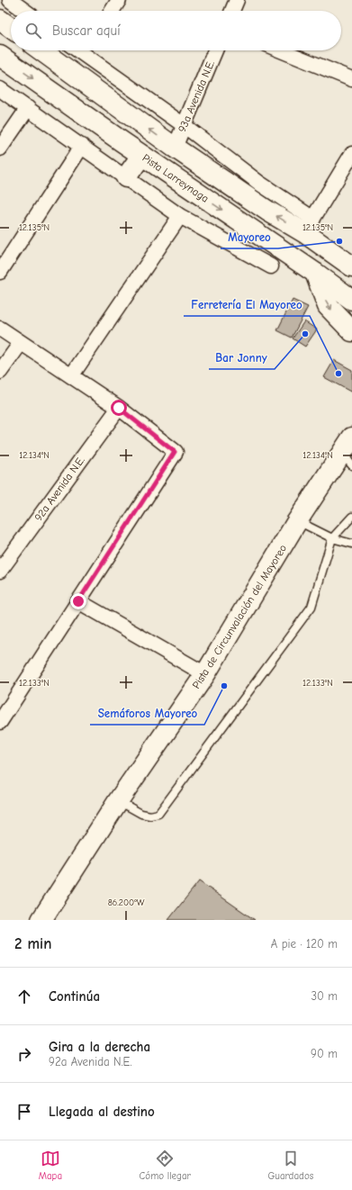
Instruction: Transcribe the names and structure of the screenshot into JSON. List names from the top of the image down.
{
  "streets": {
    "main road": ["Pista Larreynaga", "Pista de Circunvalación del Mayoreo"],
    "street": ["93a Avenida N.E.", "92a Avenida N.E."]
  },
  "places": [
    "Mayoreo",
    "Bar Jonny",
    "Ferretería El Mayoreo",
    "Semáforos Mayoreo"
  ],
  "page": {
    "search": "Buscar aquí",
    "heading": ["2 min", "A pie · 120 m"],
    "list": [
      ["Continúa", "30 m"],
      ["Gira a la derecha", "92a Avenida N.E.", "90 m"],
      "Llegada al destino"
    ],
    "nav": ["Mapa", "Cómo llegar", "Guardados"]
  },
  "coordinates": [
    "12.135°N",
    "12.134°N",
    "12.133°N",
    "86.200°W"
  ]
}
